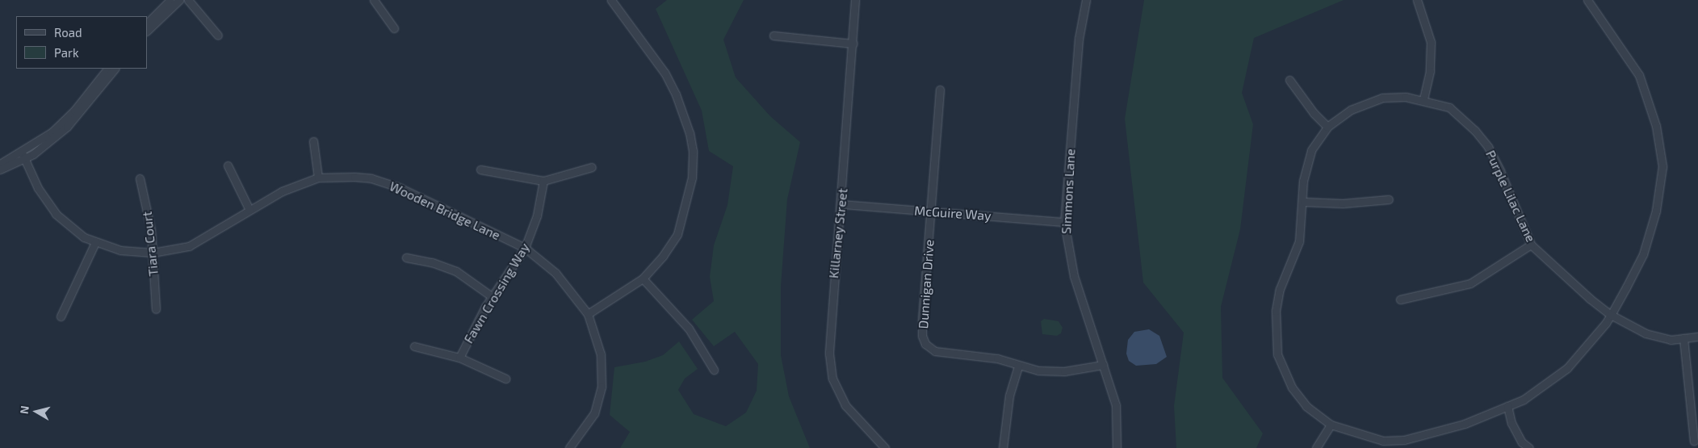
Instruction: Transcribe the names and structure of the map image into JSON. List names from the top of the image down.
{
  "streets": {
    "street": [
      "Simmons Lane",
      "Purple Lilac Lane",
      "Wooden Bridge Lane",
      "McGuire Way",
      "Killarney Street",
      "Tiara Court",
      "Dunnigan Drive",
      "Fawn Crossing Way"
    ]
  },
  "crossings": [
    ["Simmons Lane", "McGuire Way"],
    ["Simmons Lane", "Dunnigan Drive"],
    ["Wooden Bridge Lane", "Tiara Court"],
    ["Wooden Bridge Lane", "Fawn Crossing Way"],
    ["McGuire Way", "Killarney Street"],
    ["McGuire Way", "Dunnigan Drive"]
  ],
  "legend": ["Road", "Park"],
  "north": "left"
}
